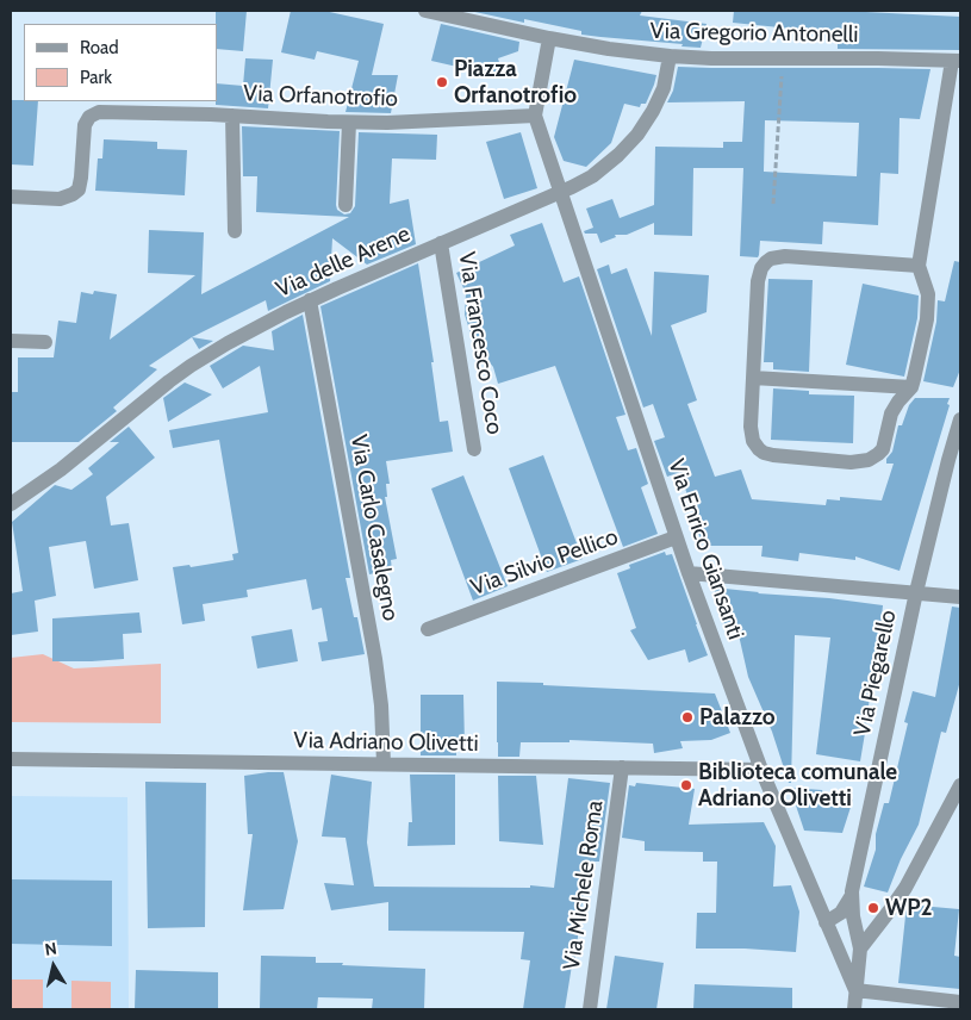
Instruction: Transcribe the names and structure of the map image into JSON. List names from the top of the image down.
{
  "streets": {
    "street": [
      "Via Gregorio Antonelli",
      "Via Orfanotrofio",
      "Via delle Arene",
      "Via Francesco Coco",
      "Via Carlo Casalegno",
      "Via Enrico Giansanti",
      "Via Silvio Pellico",
      "Via Piegarello",
      "Via Adriano Olivetti",
      "Via Michele Roma"
    ]
  },
  "crossings": [
    ["Via Gregorio Antonelli", "Via delle Arene"],
    ["Via Orfanotrofio", "Via Enrico Giansanti"],
    ["Via delle Arene", "Via Francesco Coco"],
    ["Via delle Arene", "Via Carlo Casalegno"],
    ["Via delle Arene", "Via Enrico Giansanti"],
    ["Via Carlo Casalegno", "Via Adriano Olivetti"],
    ["Via Enrico Giansanti", "Via Silvio Pellico"],
    ["Via Enrico Giansanti", "Via Piegarello"],
    ["Via Enrico Giansanti", "Via Adriano Olivetti"],
    ["Via Adriano Olivetti", "Via Michele Roma"]
  ],
  "places": [
    "Piazza Orfanotrofio",
    "Palazzo",
    "Biblioteca comunale Adriano Olivetti",
    "WP2"
  ],
  "legend": ["Road", "Park"],
  "north": "top"
}
